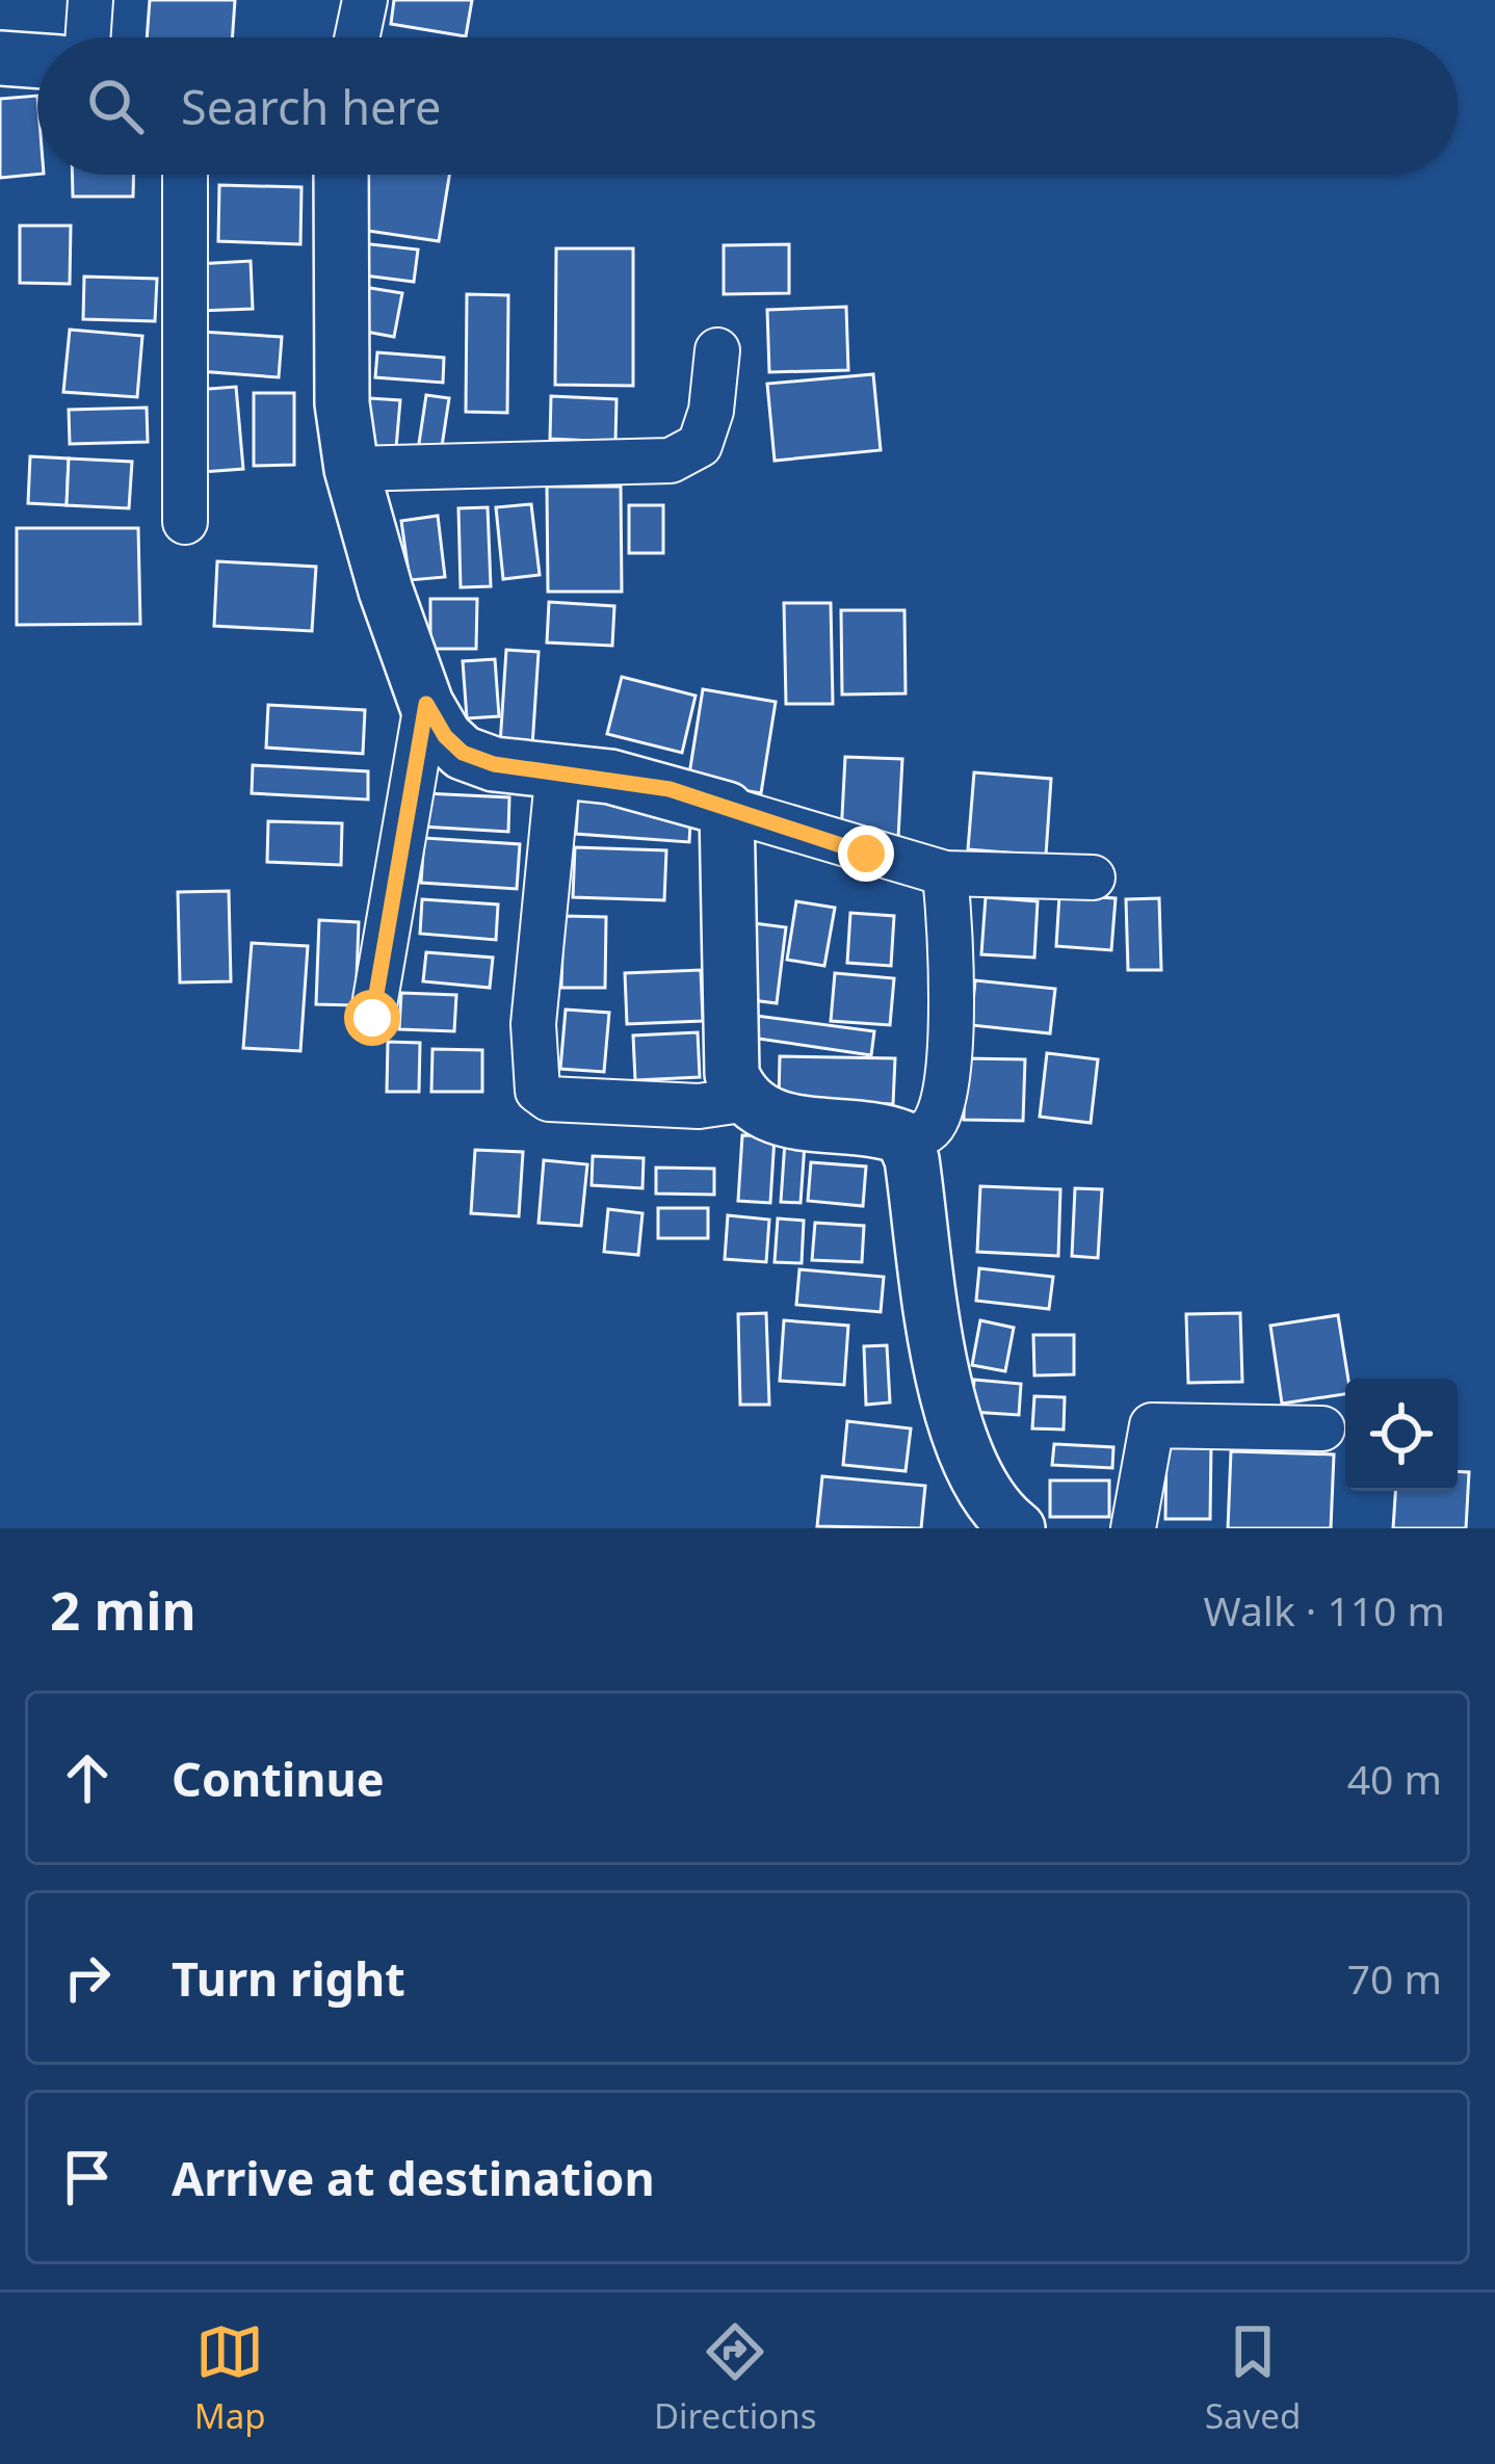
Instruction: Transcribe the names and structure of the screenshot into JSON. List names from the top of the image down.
{
  "page": {
    "search": "Search here",
    "heading": ["2 min", "Walk · 110 m"],
    "list": [
      ["Continue", "40 m"],
      ["Turn right", "70 m"],
      "Arrive at destination"
    ],
    "nav": ["Map", "Directions", "Saved"]
  }
}
